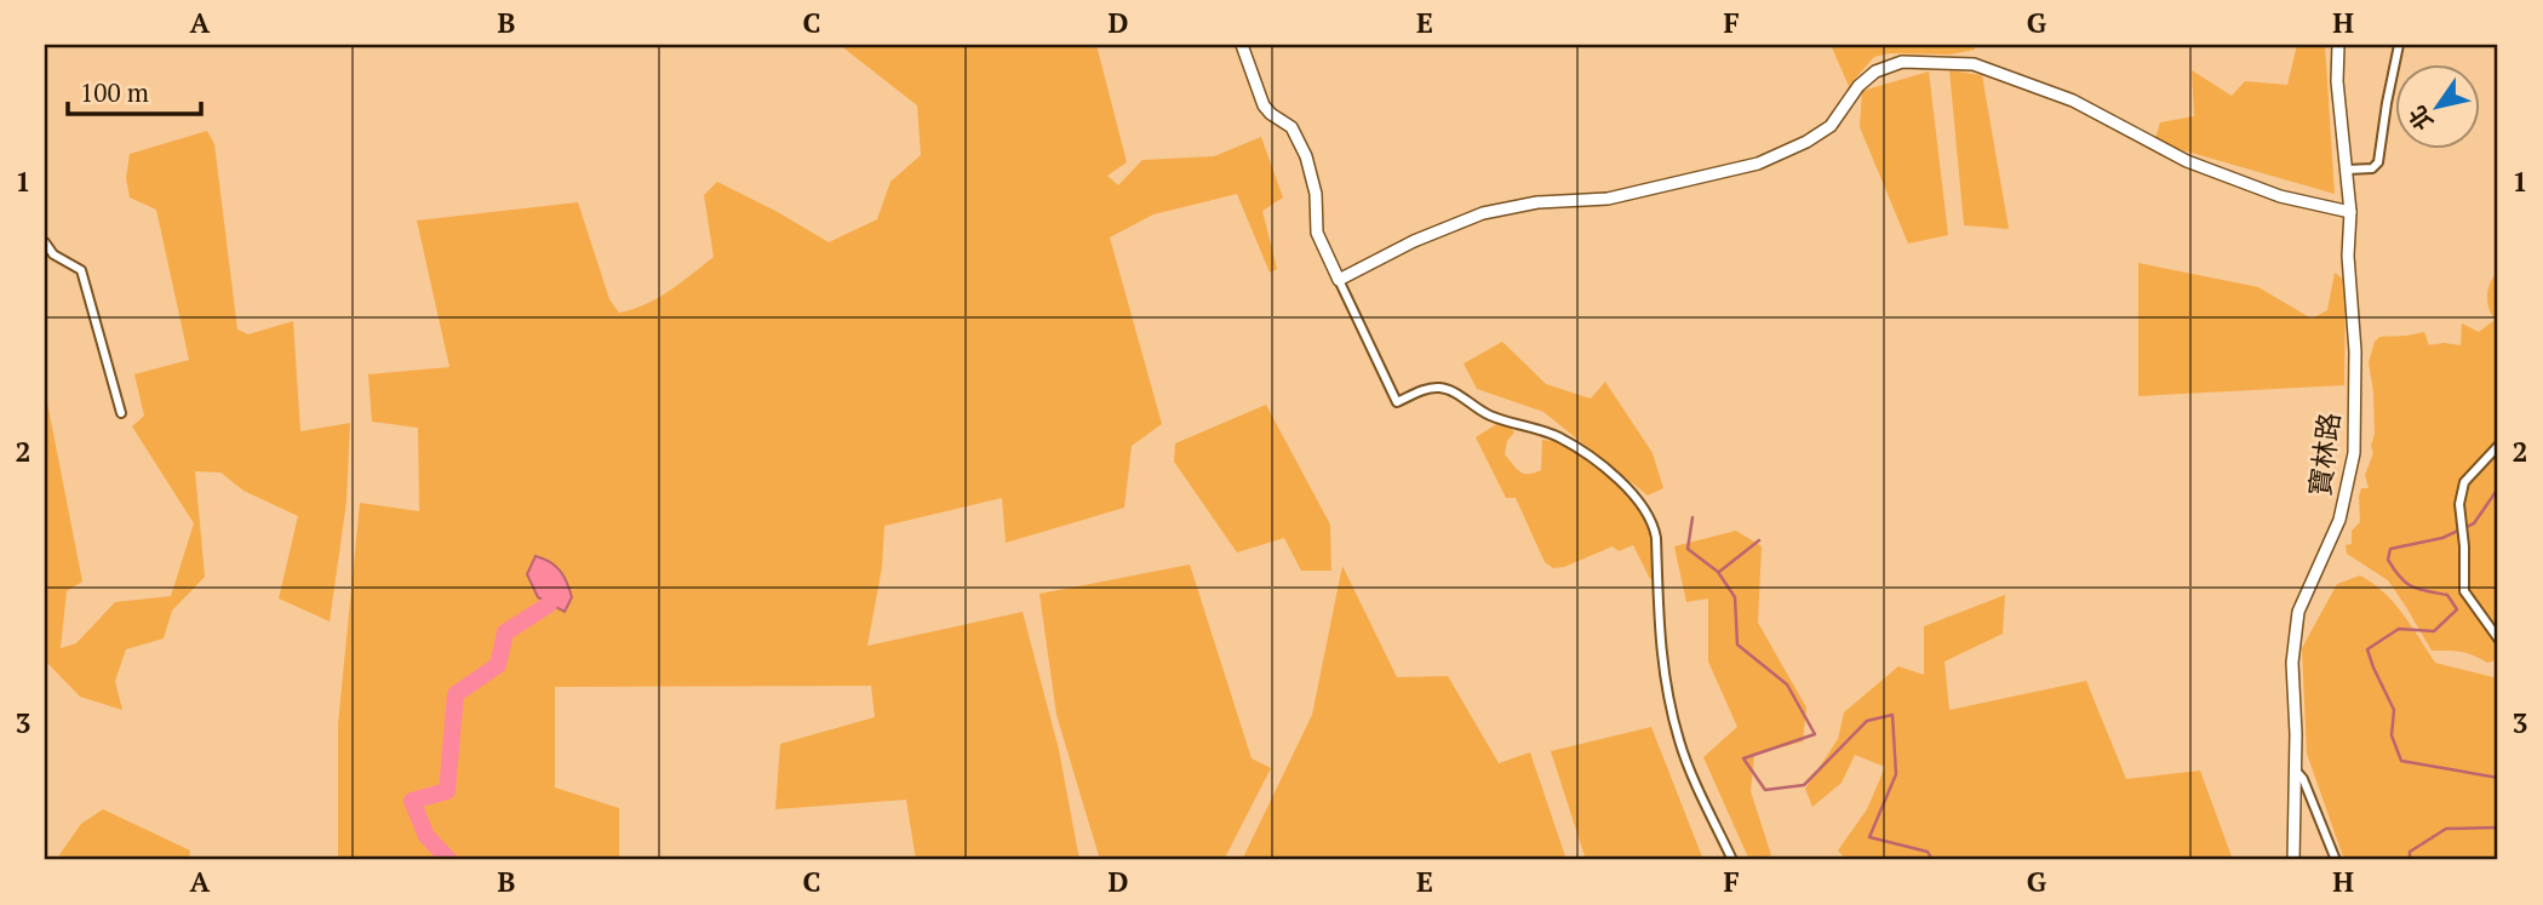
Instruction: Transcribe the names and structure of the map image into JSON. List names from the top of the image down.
{
  "streets": {
    "street": ["寶林路"]
  },
  "scale_bar": "100 m",
  "north": "bottom left",
  "grid": {
    "columns": [
      "A",
      "B",
      "C",
      "D",
      "E",
      "F",
      "G",
      "H"
    ],
    "rows": ["1", "2", "3"]
  }
}
